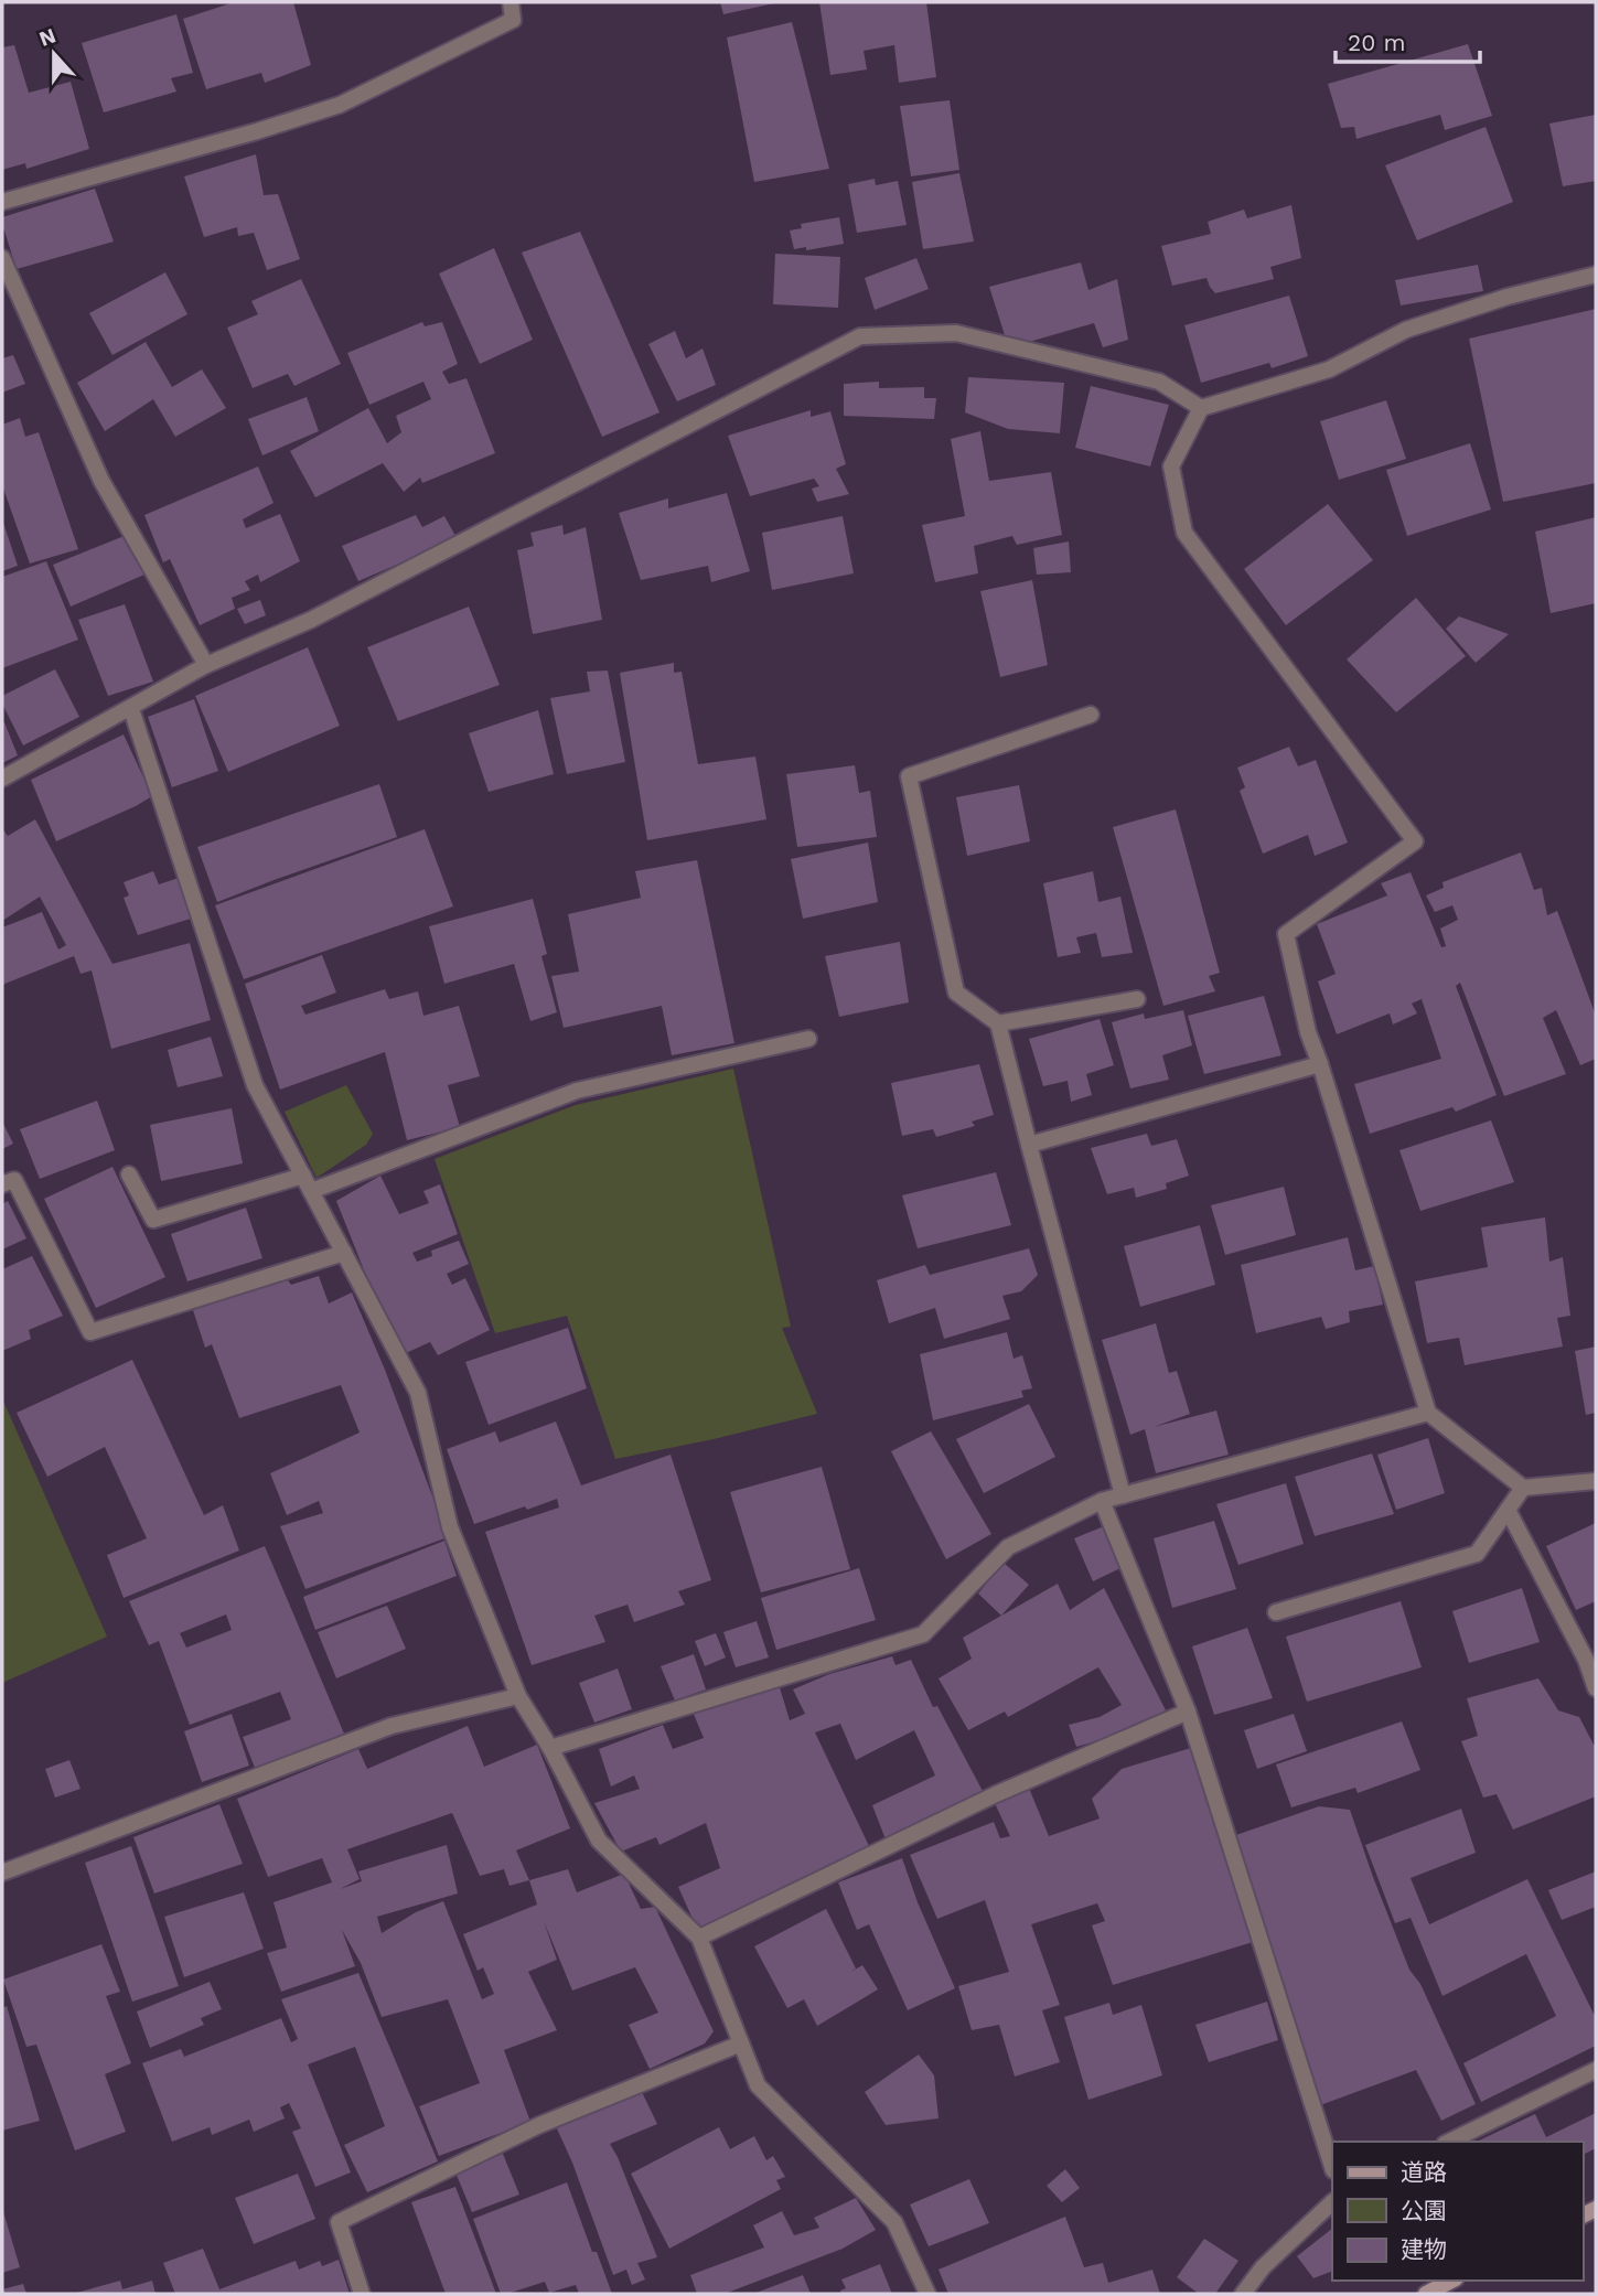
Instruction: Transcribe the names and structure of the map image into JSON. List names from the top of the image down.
{
  "legend": ["道路", "公園", "建物"],
  "scale_bar": "20 m",
  "north": "top"
}
